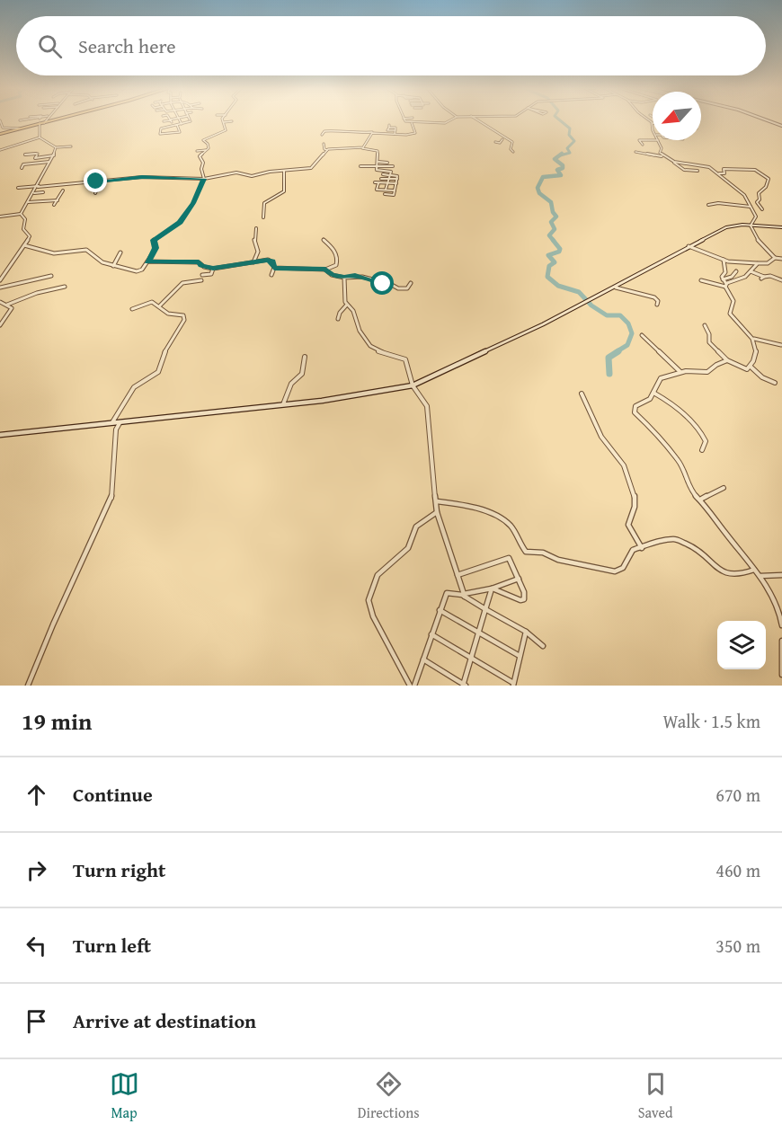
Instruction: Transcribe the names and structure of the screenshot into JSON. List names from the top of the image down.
{
  "north": "bottom left",
  "page": {
    "search": "Search here",
    "heading": ["19 min", "Walk · 1.5 km"],
    "list": [
      ["Continue", "670 m"],
      ["Turn right", "460 m"],
      ["Turn left", "350 m"],
      "Arrive at destination"
    ],
    "nav": ["Map", "Directions", "Saved"]
  }
}
